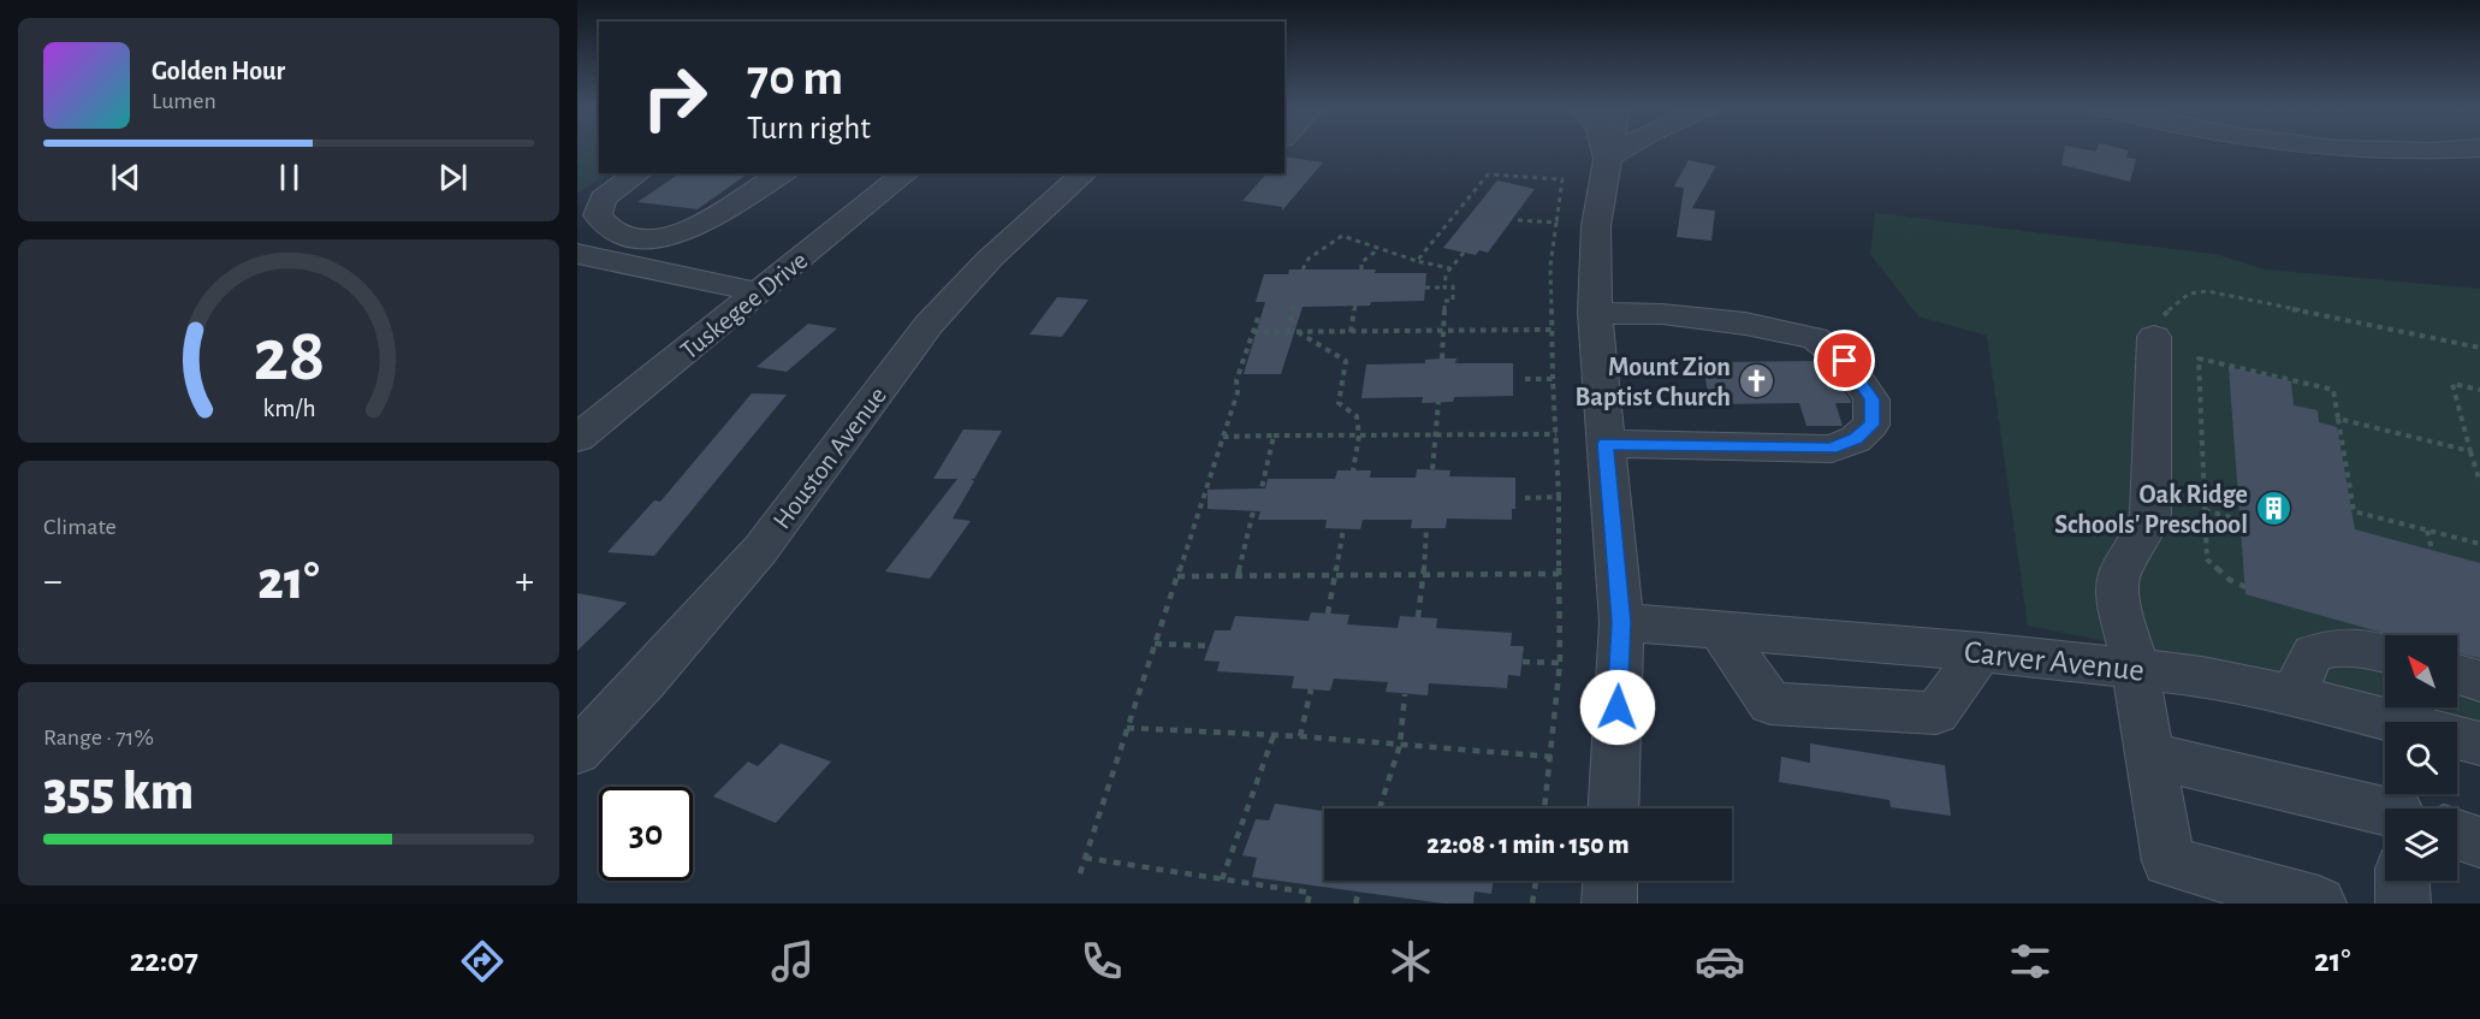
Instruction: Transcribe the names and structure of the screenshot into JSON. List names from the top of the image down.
{
  "streets": {
    "street": ["Tuskegee Drive", "Houston Avenue", "Carver Avenue"]
  },
  "places": {
    "church": ["Mount Zion Baptist Church"],
    "building": ["Oak Ridge Schools' Preschool"]
  },
  "north": "top left",
  "page": {
    "turn": ["70 m", "Turn right"],
    "song": ["Golden Hour", "Lumen"],
    "tile": [
      "Climate",
      ["Range · 71%", "355 km"]
    ],
    "heat": ["−", "21°", "+"],
    "limit": "30",
    "trip": "22:08 · 1 min · 150 m",
    "tabs": ["22:07", "21°"],
    "gauge": ["28", "km/h"]
  }
}
